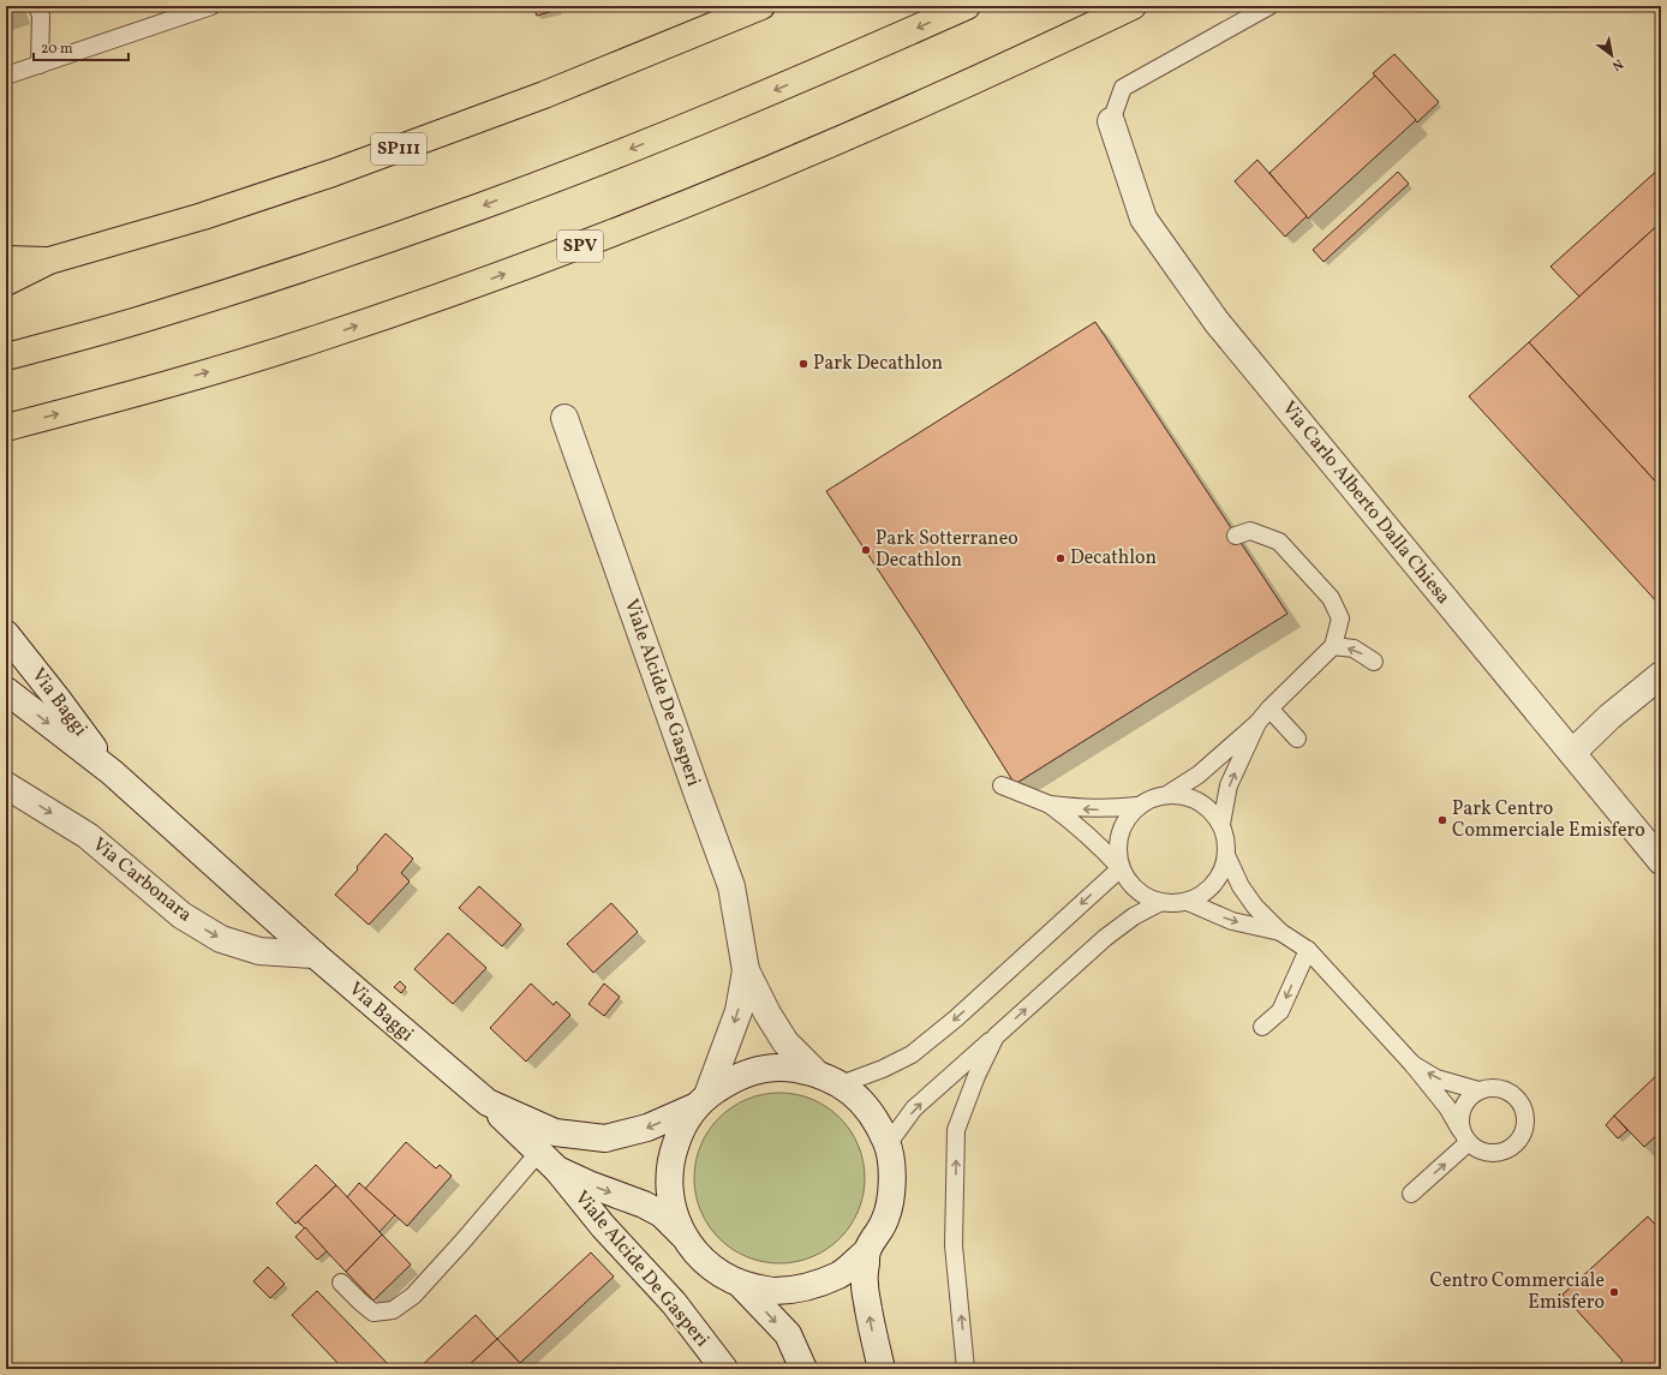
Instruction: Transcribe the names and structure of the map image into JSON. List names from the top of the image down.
{
  "streets": {
    "main road": [
      "SP111",
      "SPV",
      "Via Carlo Alberto Dalla Chiesa",
      "Viale Alcide De Gasperi",
      "Via Baggi",
      "Via Carbonara"
    ]
  },
  "crossings": [
    ["Viale Alcide De Gasperi", "Via Baggi"],
    ["Via Baggi", "Via Carbonara"]
  ],
  "one_way": ["Via Carbonara"],
  "places": [
    "Park Decathlon",
    "Park Sotterraneo Decathlon",
    "Decathlon",
    "Park Centro Commerciale Emisfero",
    "Centro Commerciale Emisfero"
  ],
  "scale_bar": "20 m",
  "north": "bottom right"
}
